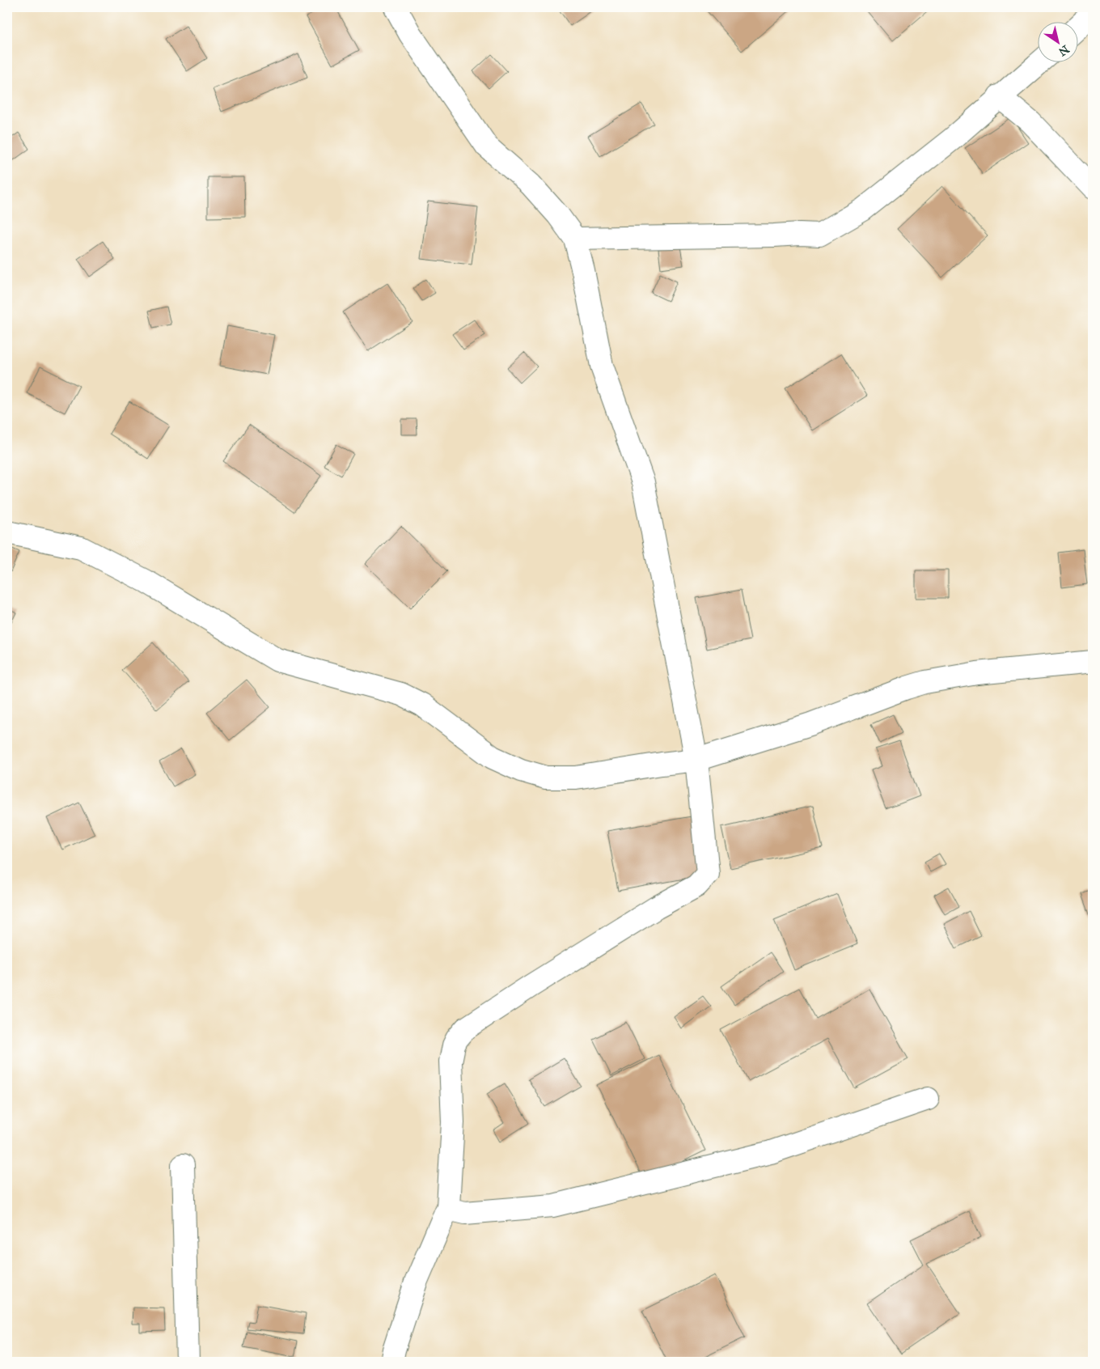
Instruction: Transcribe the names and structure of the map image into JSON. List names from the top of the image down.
{
  "north": "bottom right"
}
